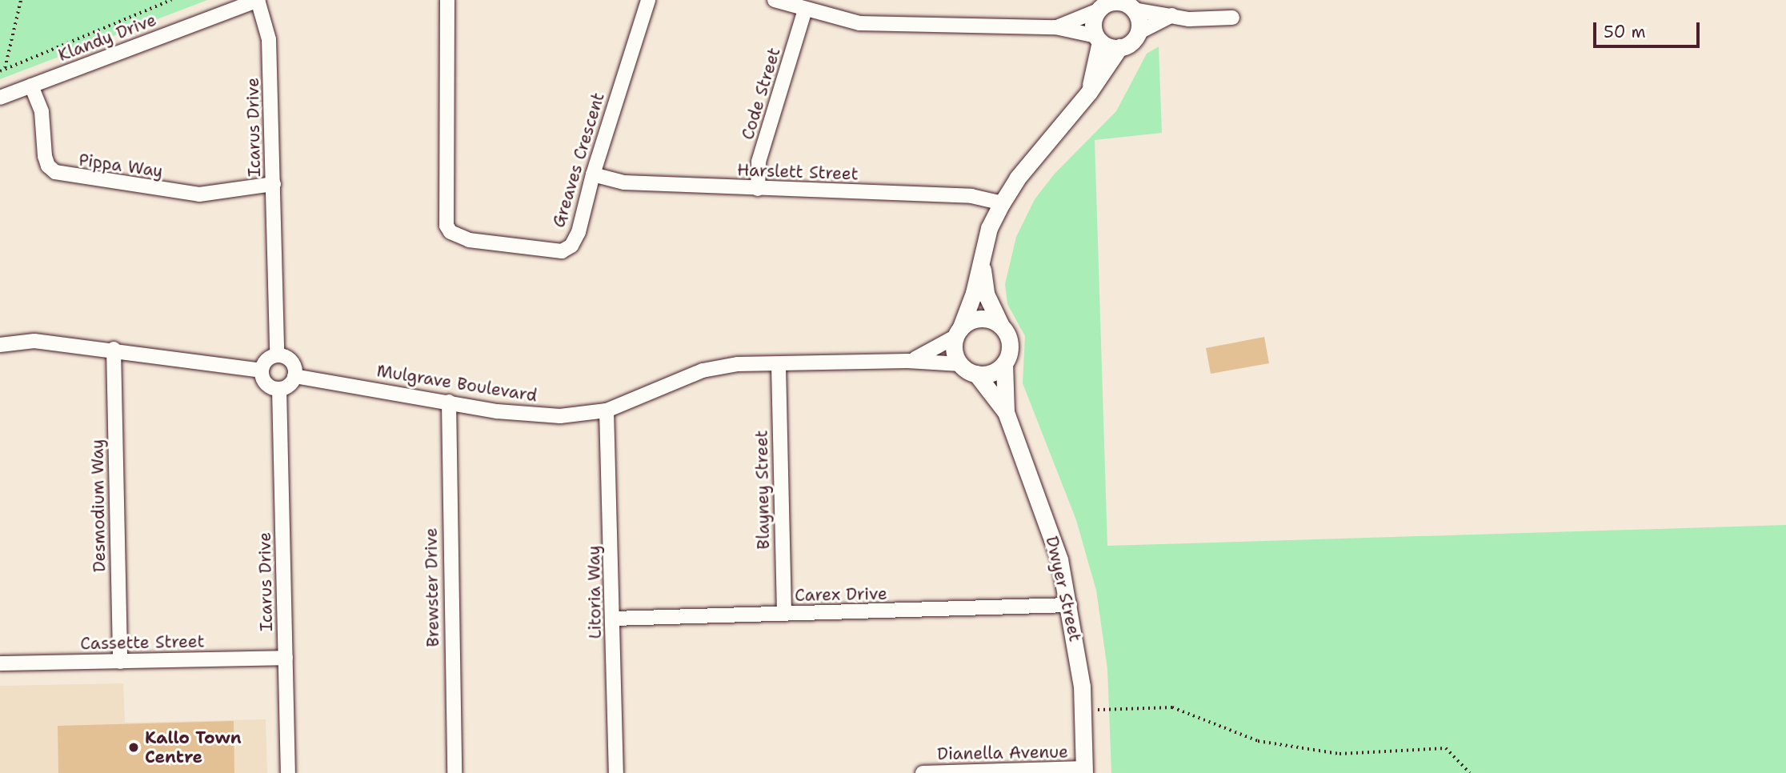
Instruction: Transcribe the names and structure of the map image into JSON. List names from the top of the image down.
{
  "streets": {
    "street": [
      "Klandy Drive",
      "Code Street",
      "Icarus Drive",
      "Greaves Crescent",
      "Pippa Way",
      "Harslett Street",
      "Mulgrave Boulevard",
      "Blayney Street",
      "Desmodium Way",
      "Brewster Drive",
      "Dwyer Street",
      "Litoria Way",
      "Carex Drive",
      "Cassette Street",
      "Dianella Avenue"
    ]
  },
  "crossings": [
    ["Klandy Drive", "Icarus Drive"],
    ["Klandy Drive", "Pippa Way"],
    ["Code Street", "Harslett Street"],
    ["Icarus Drive", "Pippa Way"],
    ["Icarus Drive", "Mulgrave Boulevard"],
    ["Icarus Drive", "Cassette Street"],
    ["Greaves Crescent", "Harslett Street"],
    ["Mulgrave Boulevard", "Blayney Street"],
    ["Mulgrave Boulevard", "Brewster Drive"],
    ["Mulgrave Boulevard", "Dwyer Street"],
    ["Mulgrave Boulevard", "Litoria Way"],
    ["Blayney Street", "Carex Drive"],
    ["Desmodium Way", "Cassette Street"],
    ["Dwyer Street", "Carex Drive"],
    ["Dwyer Street", "Dianella Avenue"],
    ["Litoria Way", "Carex Drive"]
  ],
  "places": ["Kallo Town Centre"],
  "scale_bar": "50 m"
}
